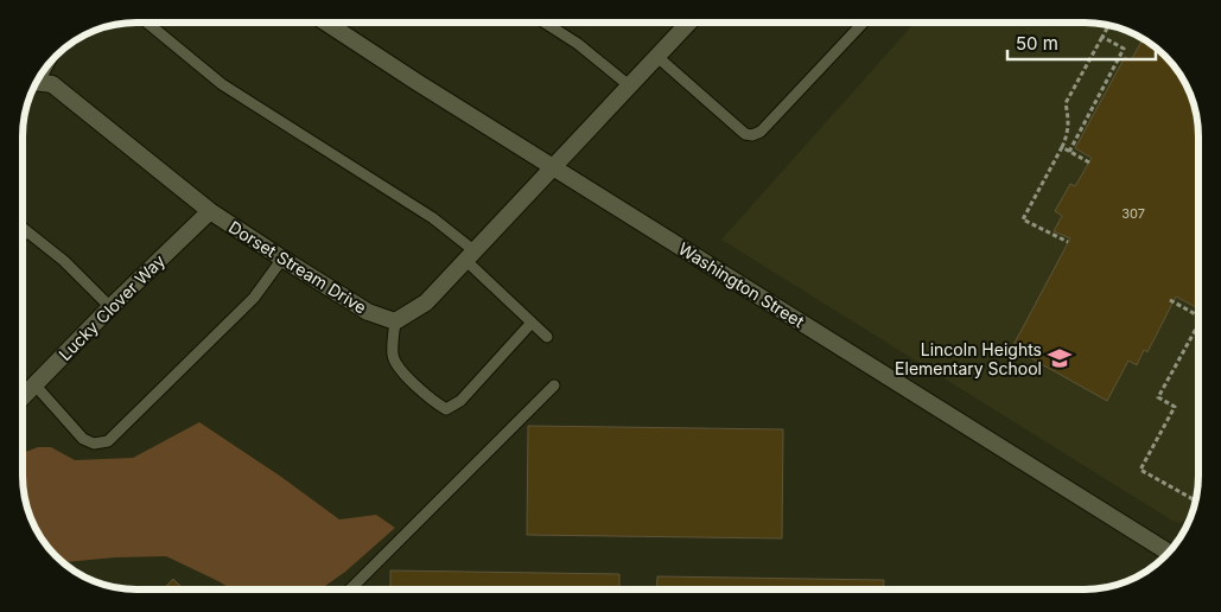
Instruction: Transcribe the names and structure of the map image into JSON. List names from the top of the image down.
{
  "streets": {
    "street": ["Dorset Stream Drive", "Washington Street", "Lucky Clover Way"]
  },
  "crossings": [
    ["Dorset Stream Drive", "Lucky Clover Way"]
  ],
  "places": {
    "school or university": ["Lincoln Heights Elementary School"]
  },
  "house_numbers": ["307"],
  "scale_bar": "50 m"
}
